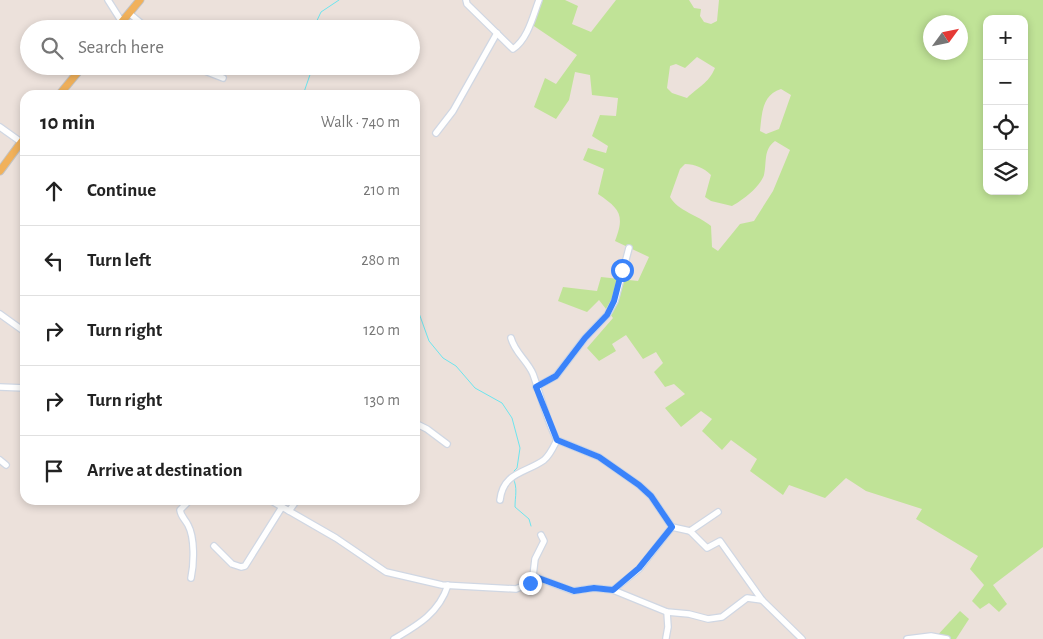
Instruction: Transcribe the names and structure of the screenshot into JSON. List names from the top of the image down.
{
  "north": "top right",
  "page": {
    "map_buttons": ["+", "−"],
    "search": "Search here",
    "heading": ["10 min", "Walk · 740 m"],
    "list": [
      ["Continue", "210 m"],
      ["Turn left", "280 m"],
      ["Turn right", "120 m"],
      ["Turn right", "130 m"],
      "Arrive at destination"
    ]
  }
}
